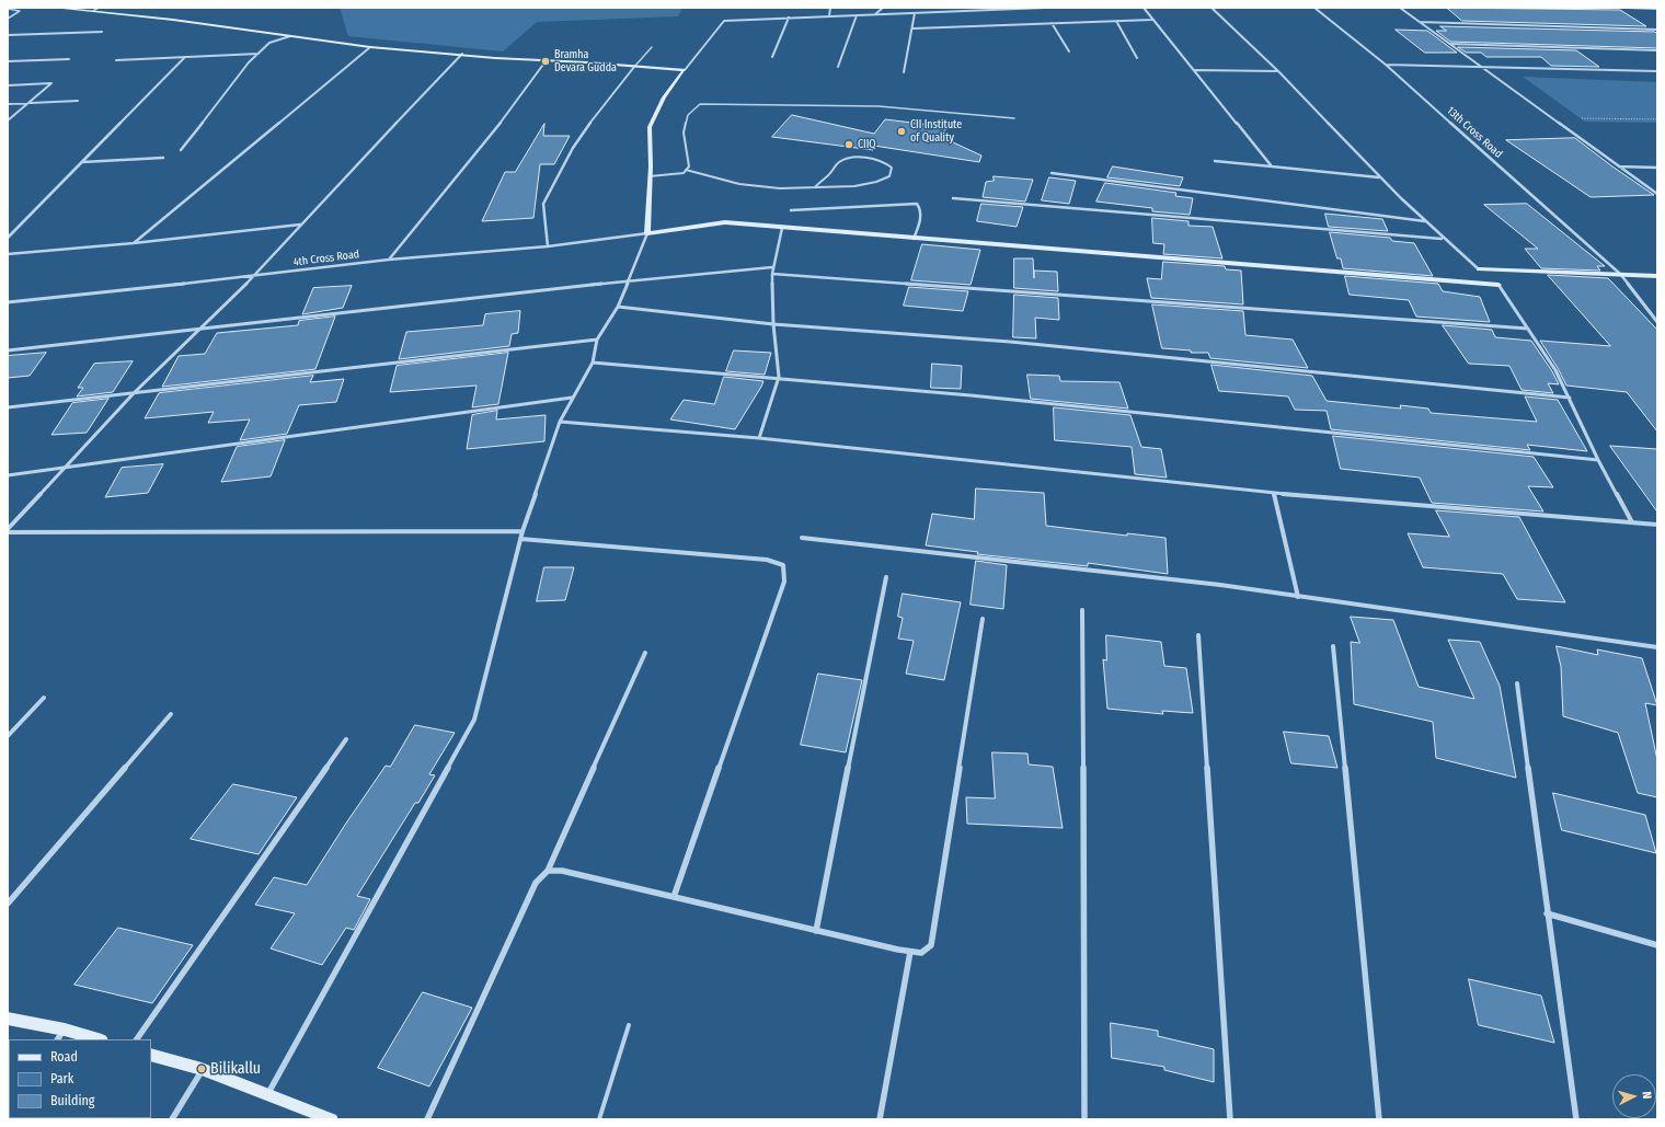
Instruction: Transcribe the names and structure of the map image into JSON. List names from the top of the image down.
{
  "streets": {
    "street": ["13th Cross Road", "4th Cross Road"]
  },
  "places": [
    "Bramha Devara Gudda",
    "CII Institute of Quality",
    "CIIQ",
    "Bilikallu"
  ],
  "legend": ["Road", "Park", "Building"],
  "north": "right"
}
